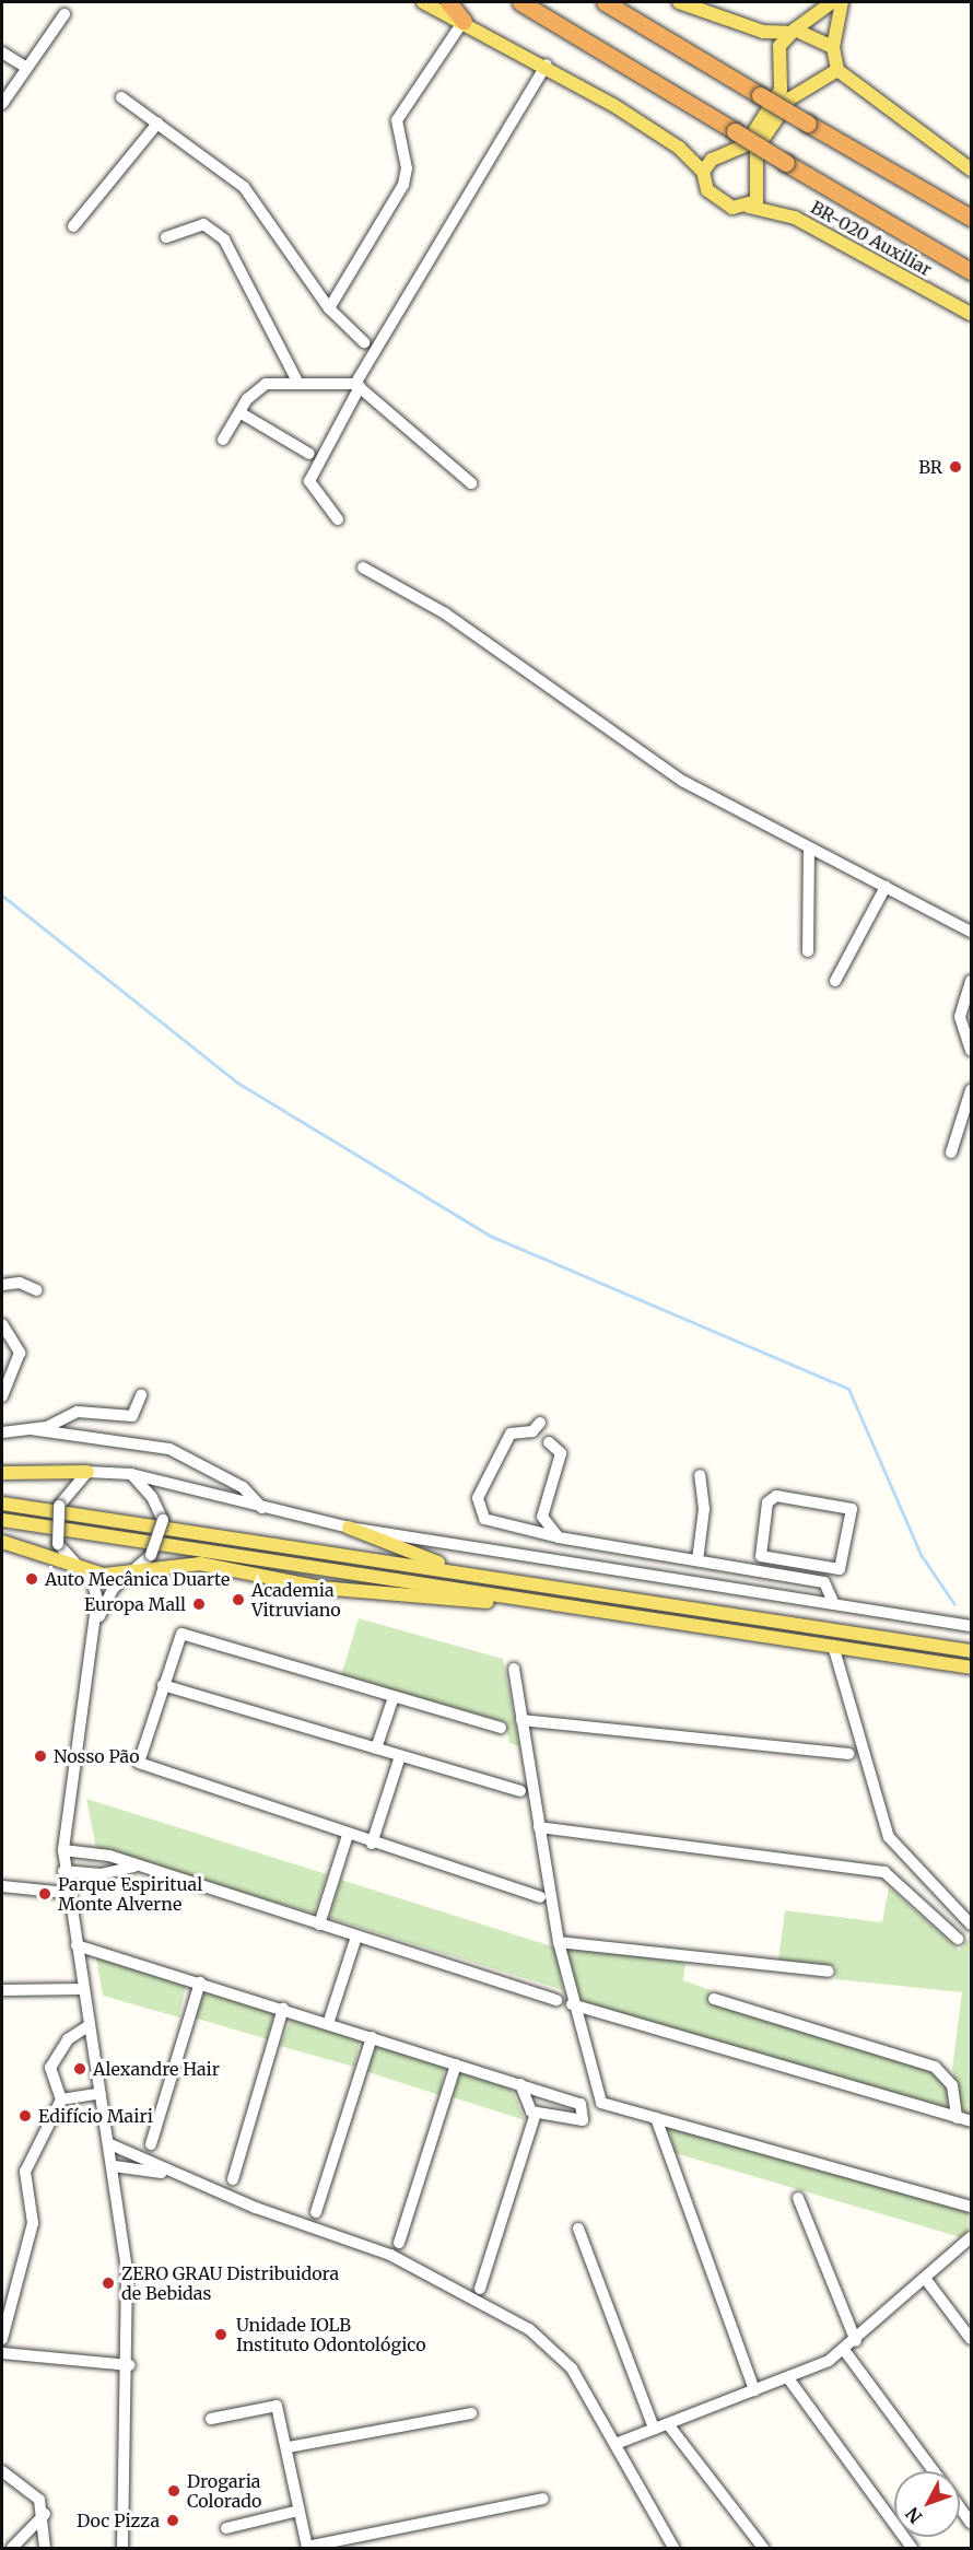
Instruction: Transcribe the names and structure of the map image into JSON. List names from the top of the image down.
{
  "streets": {
    "main road": ["BR-020 Auxiliar"]
  },
  "places": [
    "BR",
    "Auto Mecânica Duarte",
    "Academia Vitruviano",
    "Europa Mall",
    "Nosso Pão",
    "Parque Espiritual Monte Alverne",
    "Alexandre Hair",
    "Edifício Mairi",
    "ZERO GRAU Distribuidora de Bebidas",
    "Unidade IOLB Instituto Odontológico",
    "Drogaria Colorado",
    "Doc Pizza"
  ],
  "north": "bottom left"
}
